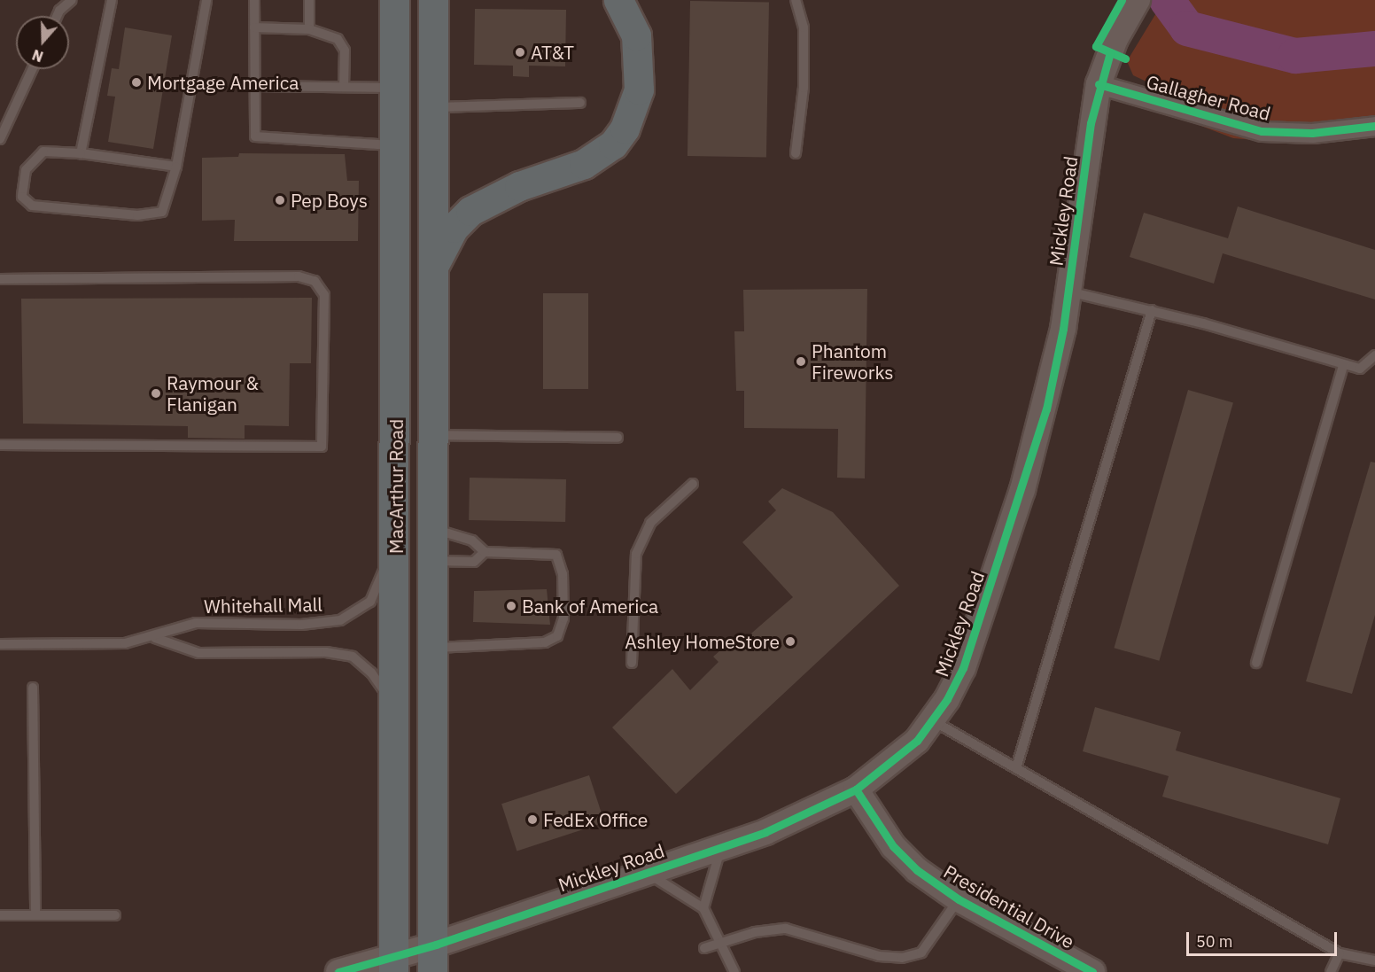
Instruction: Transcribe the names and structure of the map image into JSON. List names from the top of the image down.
{
  "streets": {
    "highway": ["MacArthur Road"],
    "street": ["Gallagher Road", "Mickley Road", "Presidential Drive"],
    "lane": ["Whitehall Mall"]
  },
  "crossings": [
    ["Gallagher Road", "Mickley Road"],
    ["Mickley Road", "MacArthur Road"],
    ["Mickley Road", "Presidential Drive"],
    ["MacArthur Road", "Whitehall Mall"]
  ],
  "places": [
    "AT&T",
    "Mortgage America",
    "Pep Boys",
    "Phantom Fireworks",
    "Raymour & Flanigan",
    "Bank of America",
    "Ashley HomeStore",
    "FedEx Office"
  ],
  "scale_bar": "50 m",
  "north": "bottom"
}
